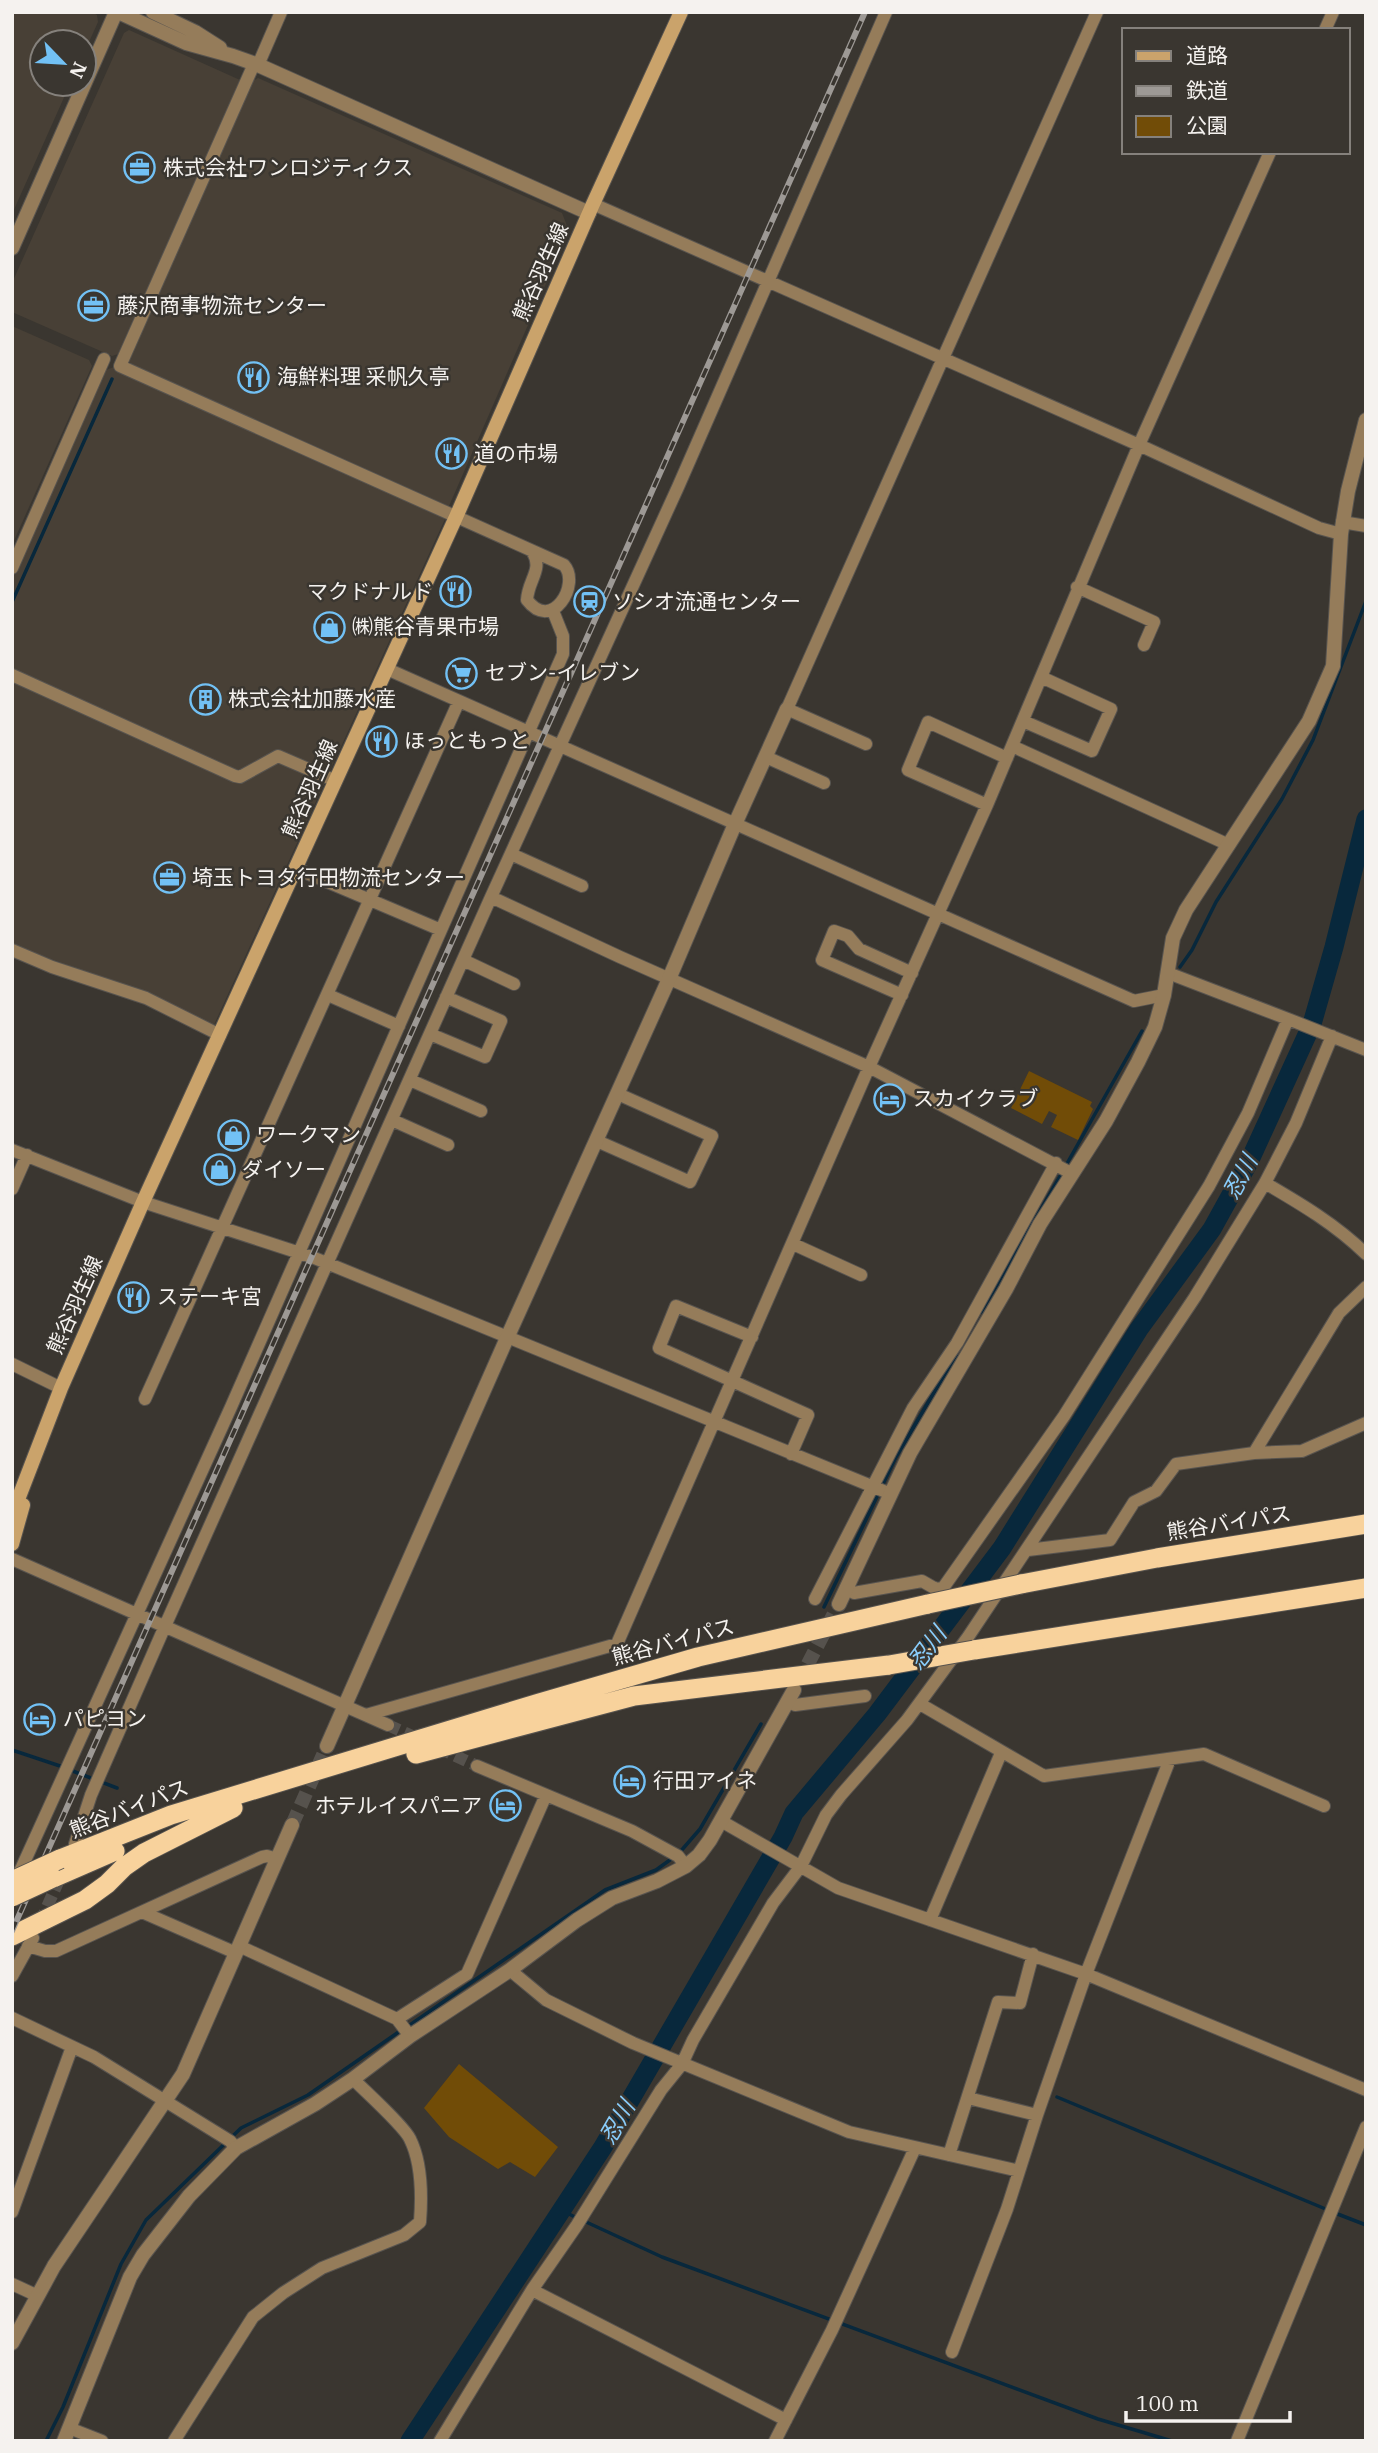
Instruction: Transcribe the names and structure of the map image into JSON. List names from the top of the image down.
{
  "streets": {
    "highway": ["熊谷バイパス"],
    "main road": ["熊谷羽生線"]
  },
  "water": ["忍川"],
  "places": {
    "office": ["株式会社ワンロジティクス", "藤沢商事物流センター", "埼玉トヨタ行田物流センター"],
    "restaurant": [
      "海鮮料理 采帆久亭",
      "道の市場",
      "マクドナルド",
      "ほっともっと",
      "ステーキ宮"
    ],
    "station": ["ソシオ流通センター"],
    "shop": ["㈱熊谷青果市場", "ワークマン", "ダイソー"],
    "supermarket": ["セブン-イレブン"],
    "building": ["株式会社加藤水産"],
    "hotel": [
      "スカイクラブ",
      "パピヨン",
      "行田アイネ",
      "ホテルイスパニア"
    ]
  },
  "legend": ["道路", "鉄道", "公園"],
  "scale_bar": "100 m",
  "north": "bottom right"
}
